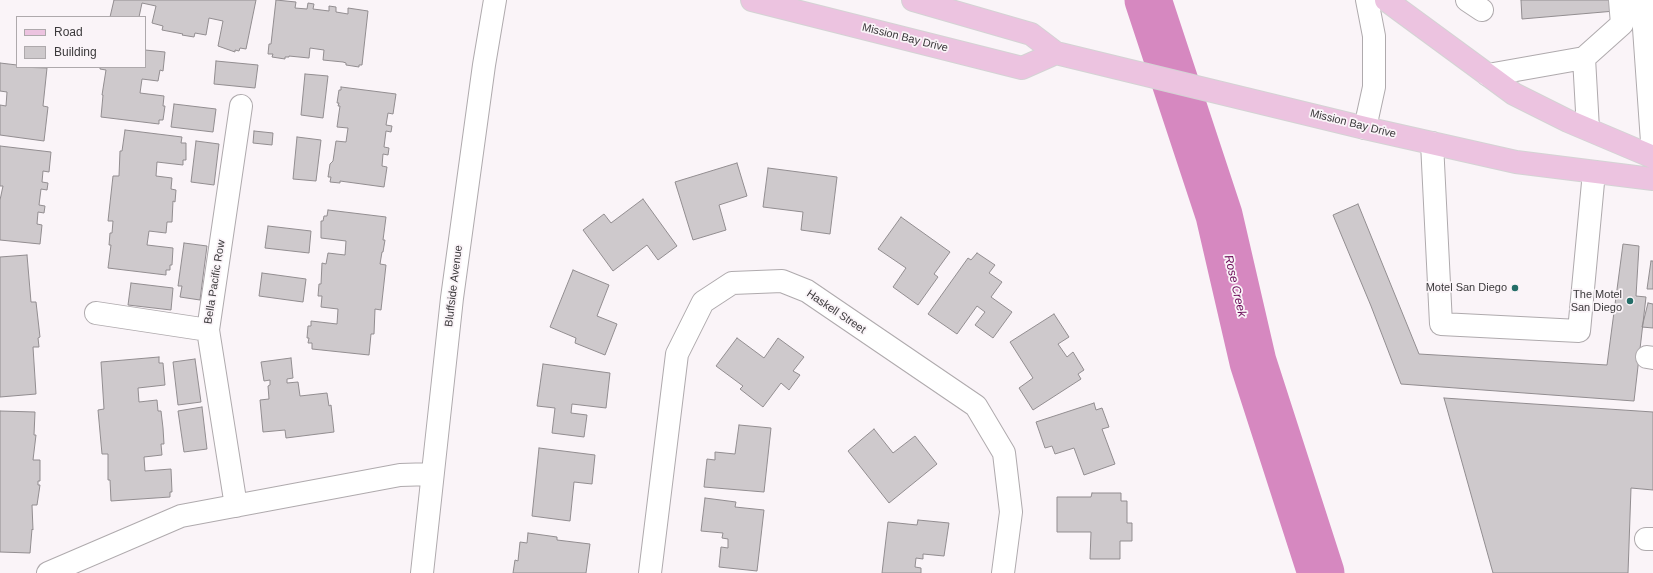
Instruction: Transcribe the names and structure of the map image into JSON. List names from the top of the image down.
{
  "streets": {
    "main road": ["Mission Bay Drive"],
    "street": ["Bella Pacific Row", "Bluffside Avenue", "Haskell Street"]
  },
  "water": ["Rose Creek"],
  "places": ["Motel San Diego", "The Motel San Diego"],
  "legend": ["Road", "Building"]
}
